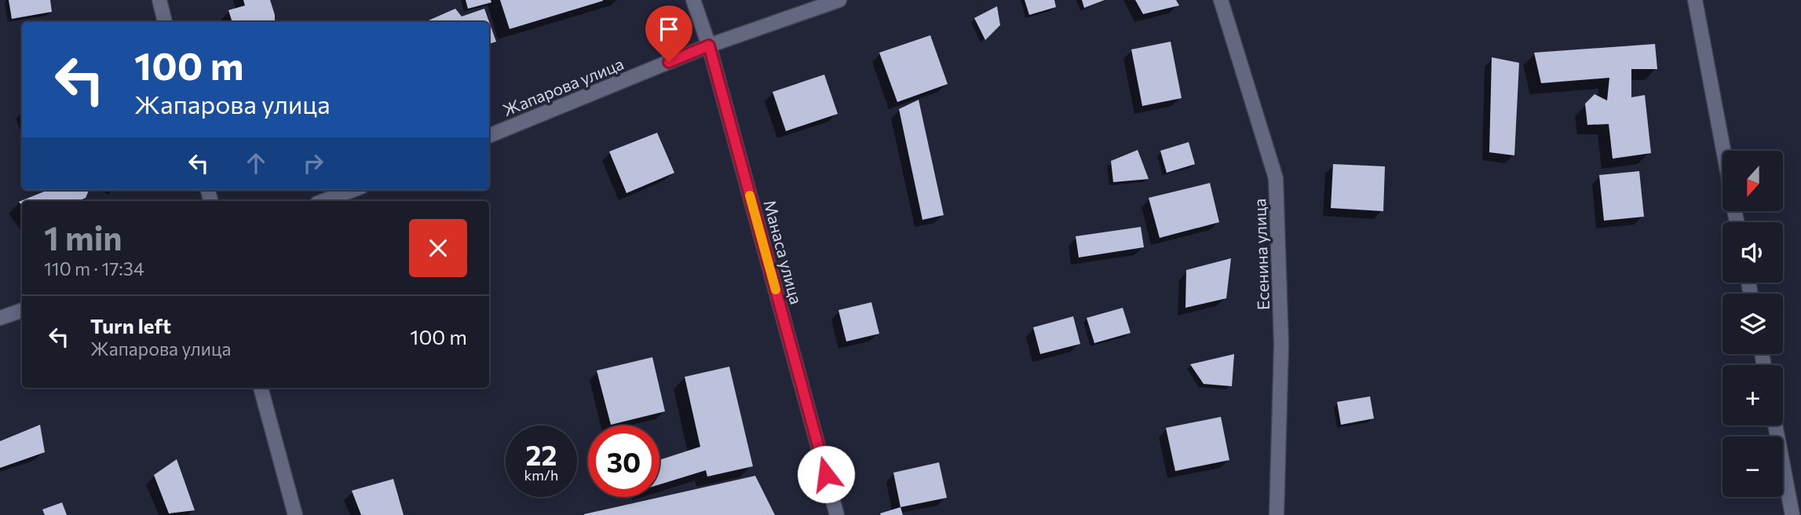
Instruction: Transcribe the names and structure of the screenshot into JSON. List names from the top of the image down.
{
  "streets": {
    "street": ["Жапарова улица", "Манаса улица", "Есенина улица"]
  },
  "crossings": [
    ["Жапарова улица", "Манаса улица"]
  ],
  "north": "bottom",
  "page": {
    "turn": ["100 m", "Жапарова улица"],
    "map_buttons": ["+", "−"],
    "heading": ["1 min", "110 m · 17:34"],
    "list": [
      {
        "name": "Turn left",
        "note": "Жапарова улица",
        "value": "100 m"
      }
    ],
    "speed": "22 km/h",
    "limit": "30"
  }
}
